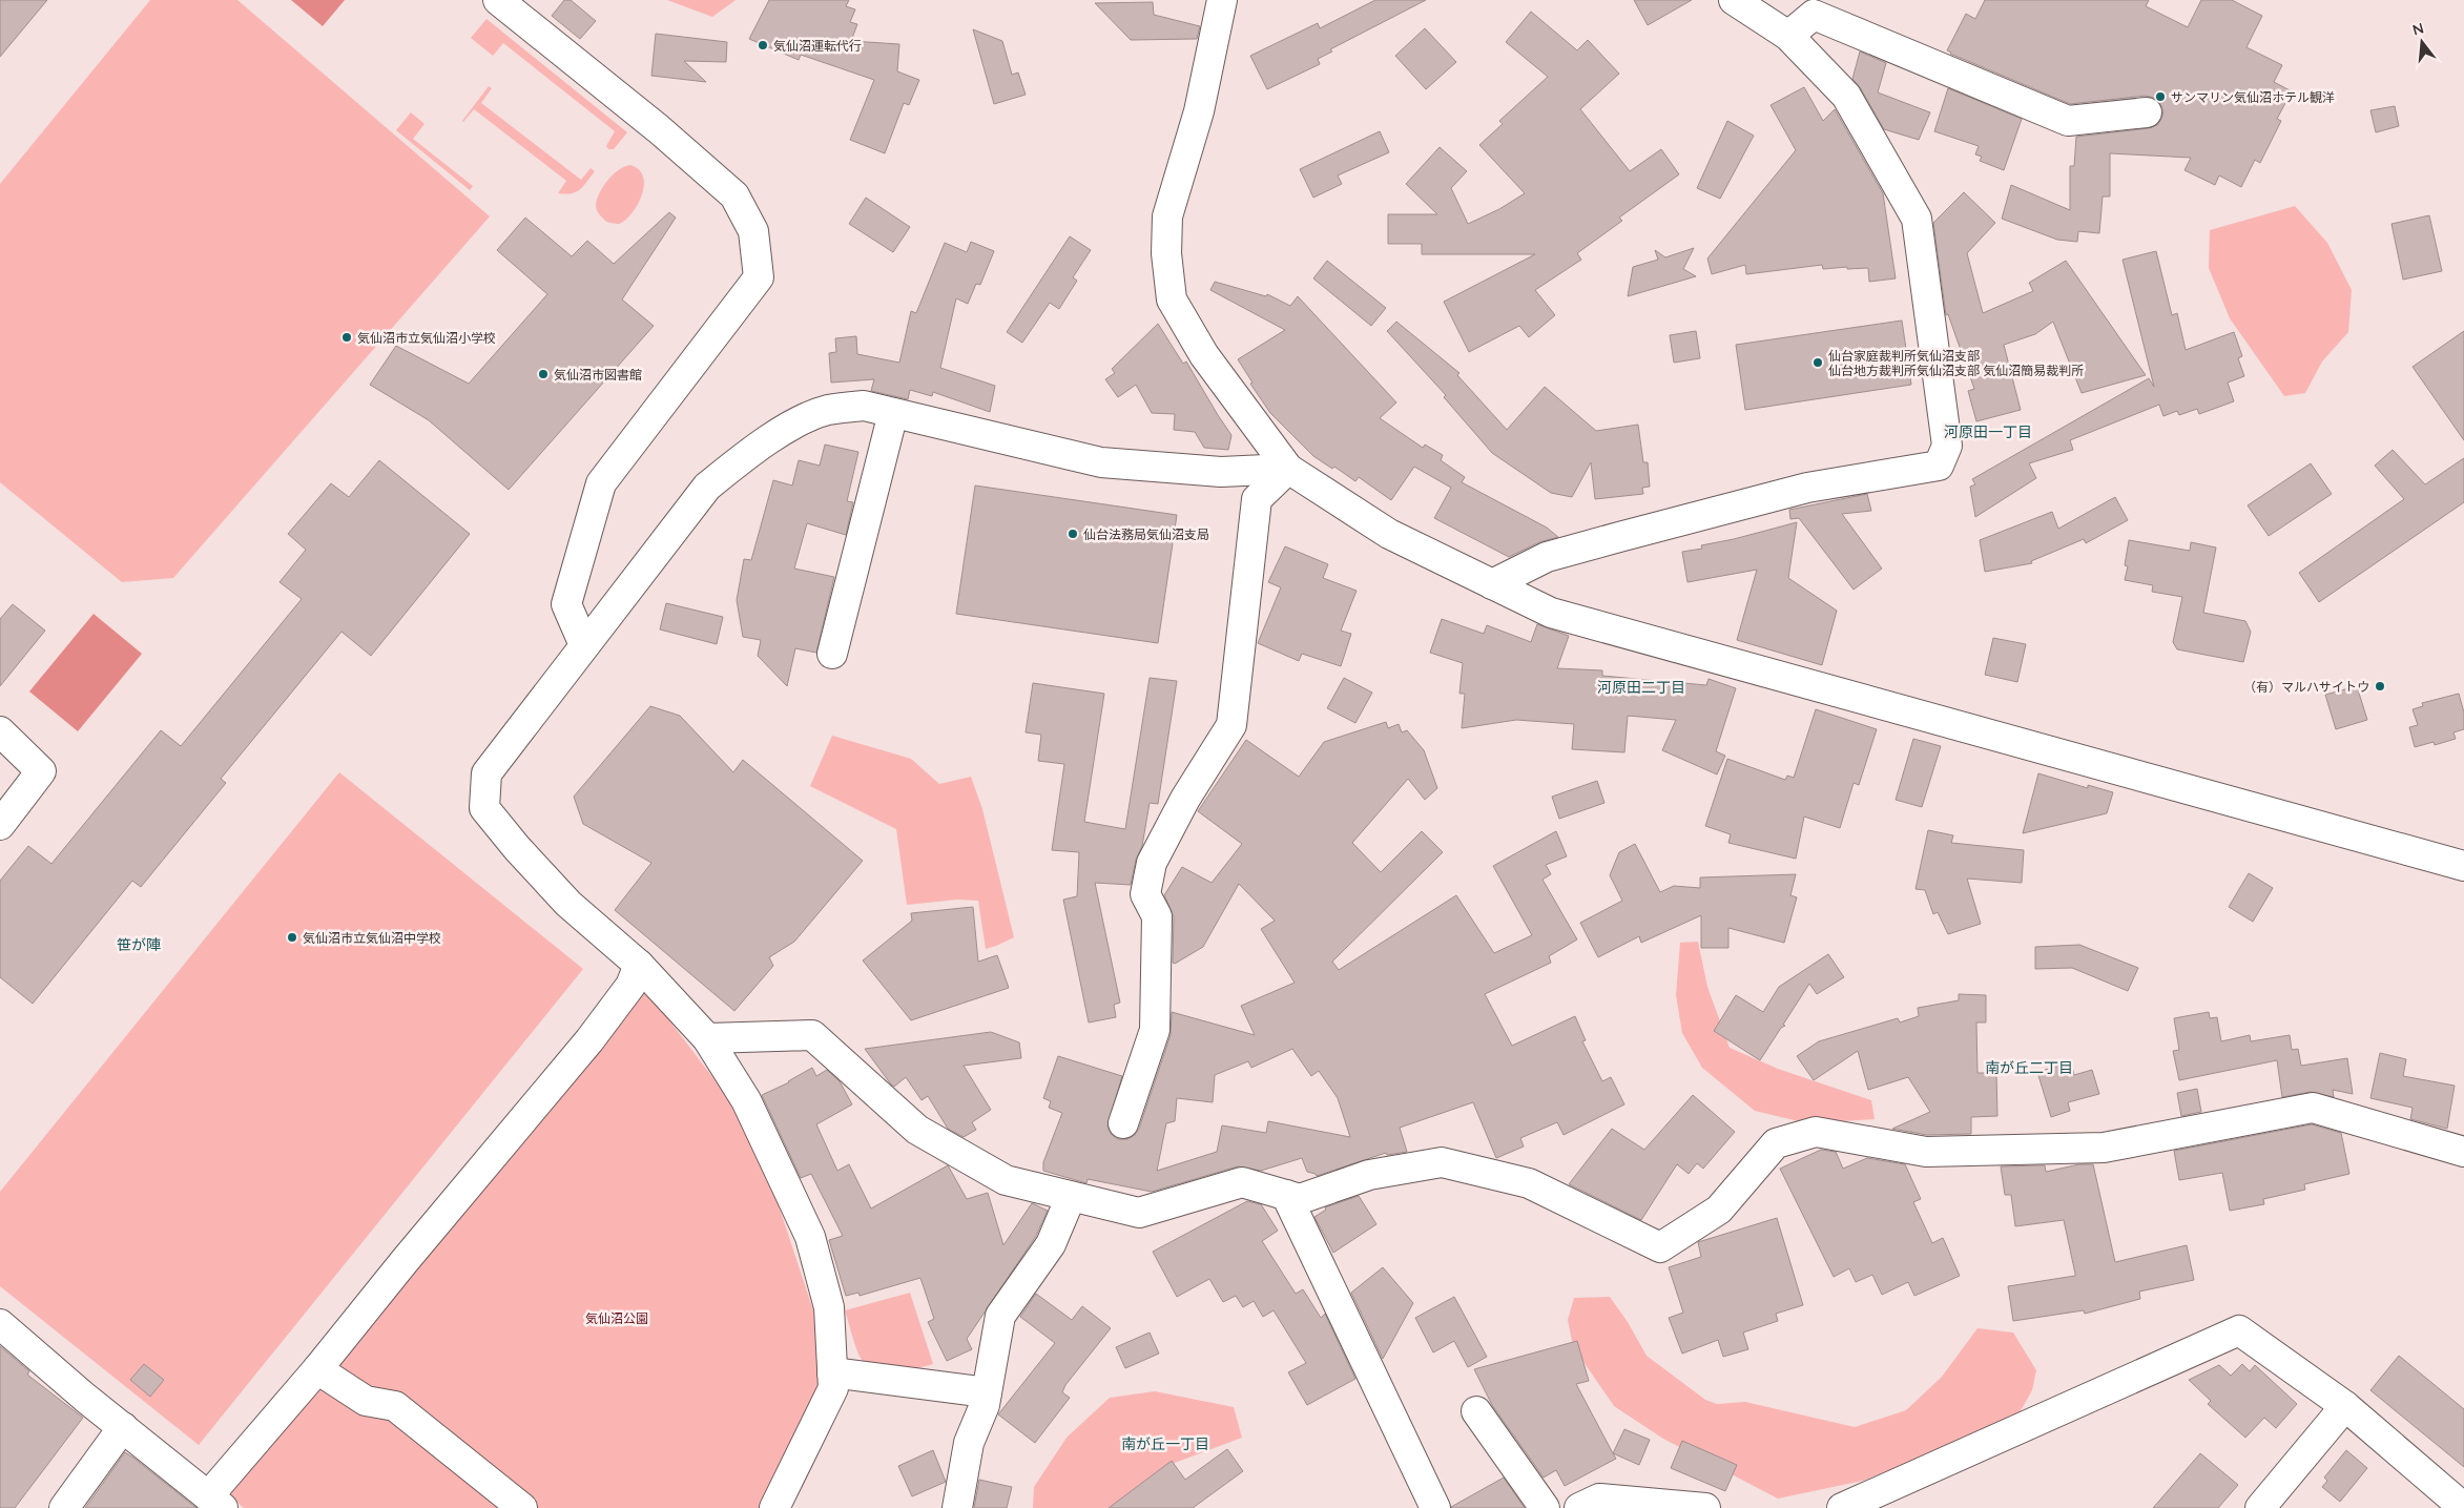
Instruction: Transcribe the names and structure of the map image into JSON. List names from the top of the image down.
{
  "districts": [
    "河原田一丁目",
    "河原田二丁目",
    "笹が陣",
    "南が丘二丁目",
    "南が丘一丁目"
  ],
  "parks": ["気仙沼公園"],
  "places": [
    "気仙沼運転代行",
    "サンマリン気仙沼ホテル観洋",
    "気仙沼市立気仙沼小学校",
    "仙台家庭裁判所気仙沼支部 仙台地方裁判所気仙沼支部 気仙沼簡易裁判所",
    "気仙沼市図書館",
    "仙台法務局気仙沼支局",
    "（有）マルハサイトウ",
    "気仙沼市立気仙沼中学校"
  ],
  "north": "top"
}
